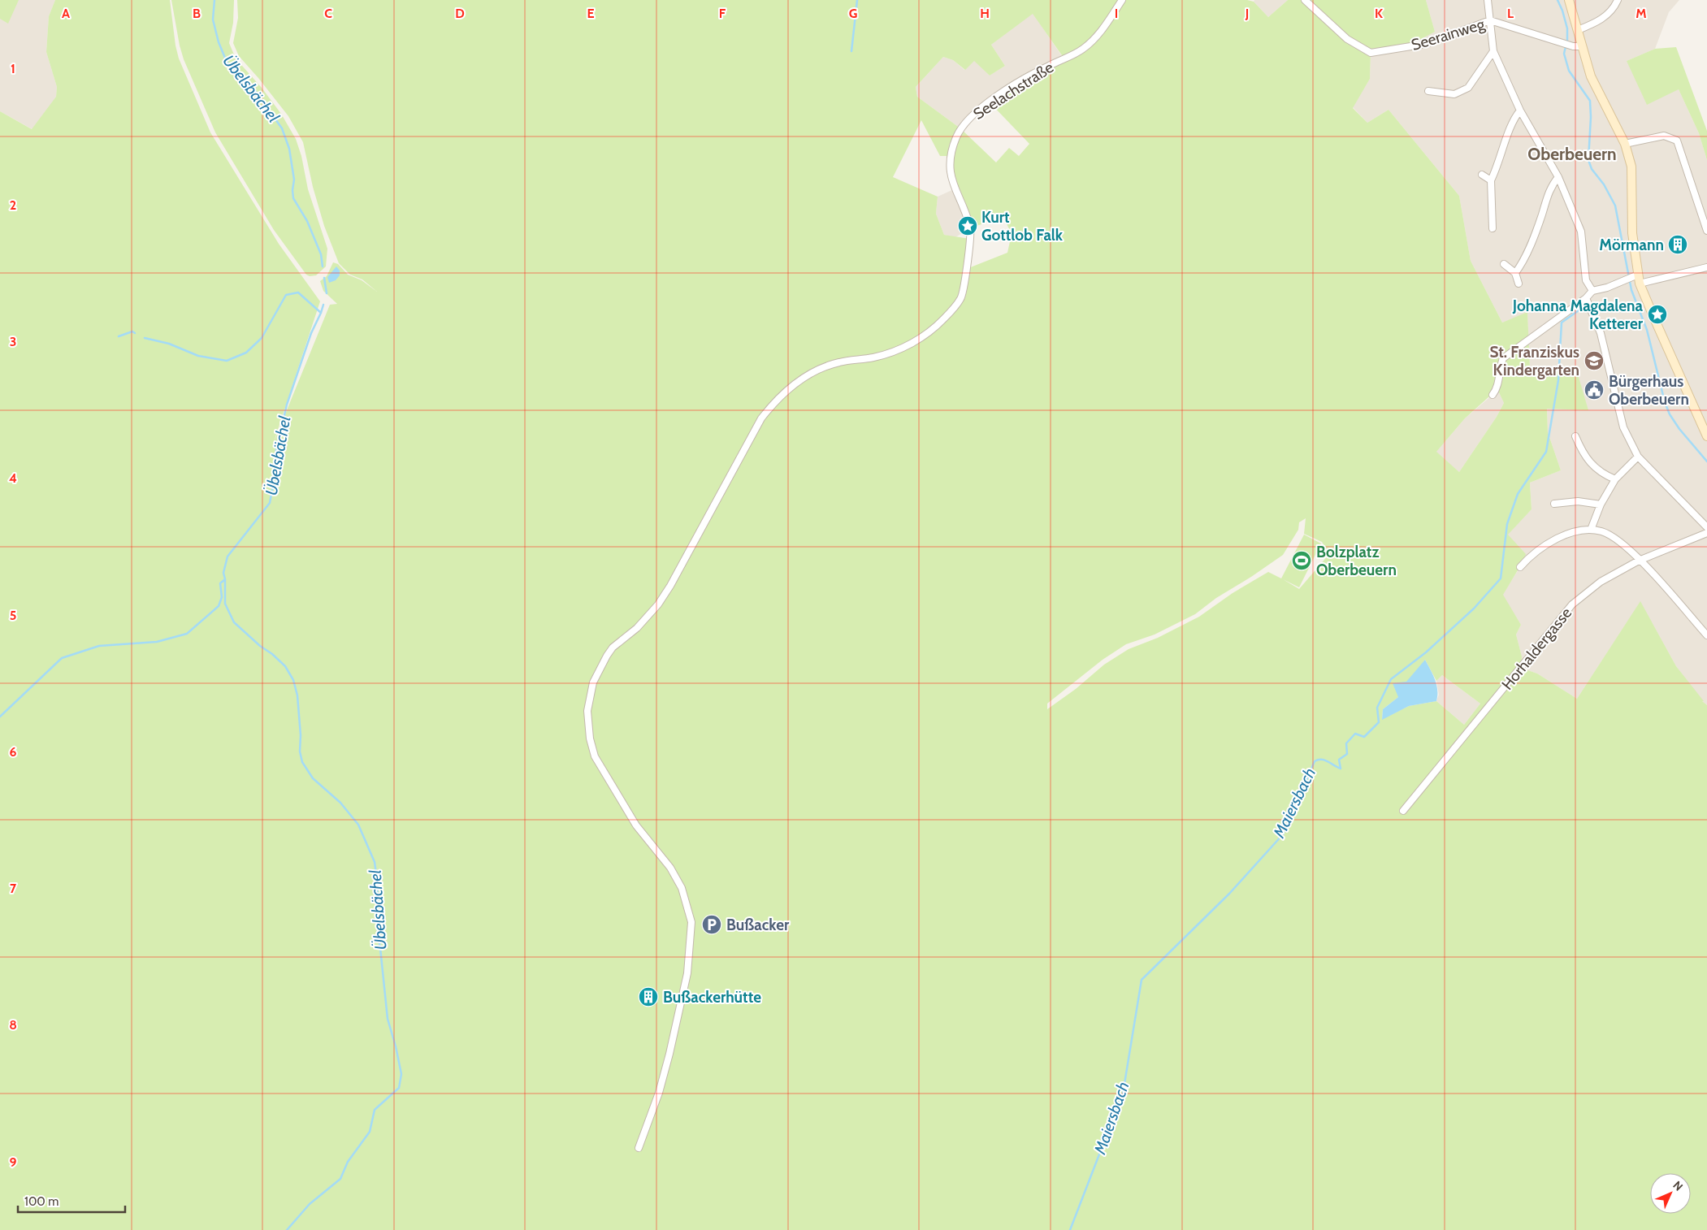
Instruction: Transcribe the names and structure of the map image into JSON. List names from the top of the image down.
{
  "streets": {
    "street": ["Seerainweg", "Seelachstraße", "Horhaldergasse"]
  },
  "districts": ["Oberbeuern"],
  "water": ["Übelsbächel", "Maiersbach"],
  "places": {
    "place": ["Kurt Gottlob Falk", "Johanna Magdalena Ketterer"],
    "building": ["Mörmann", "Bußackerhütte"],
    "school or university": ["St. Franziskus Kindergarten"],
    "public building": ["Bürgerhaus Oberbeuern"],
    "sports": ["Bolzplatz Oberbeuern"],
    "parking": ["Bußacker"]
  },
  "scale_bar": "100 m",
  "north": "top right",
  "grid": {
    "columns": [
      "A",
      "B",
      "C",
      "D",
      "E",
      "F",
      "G",
      "H",
      "I",
      "J",
      "K",
      "L",
      "M"
    ],
    "rows": [
      "1",
      "2",
      "3",
      "4",
      "5",
      "6",
      "7",
      "8",
      "9"
    ]
  }
}
